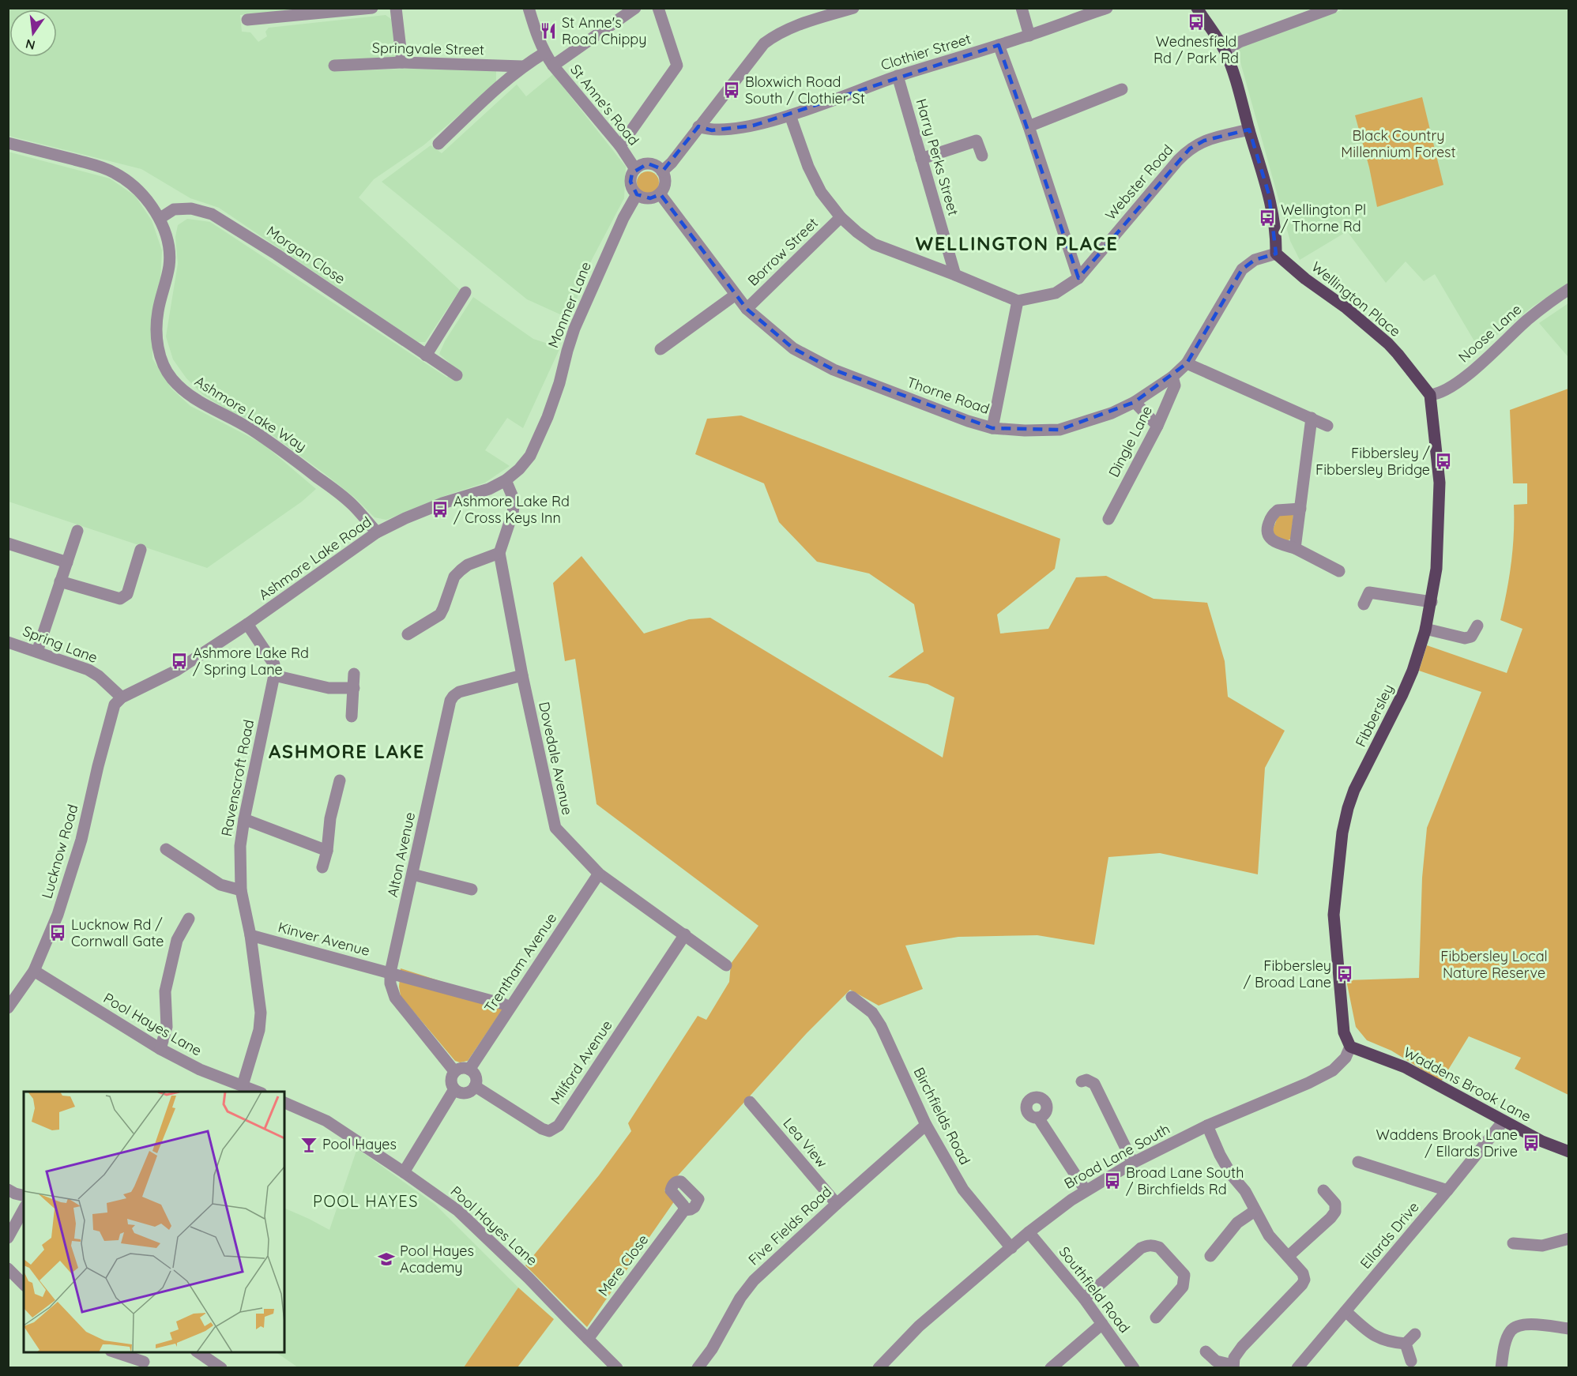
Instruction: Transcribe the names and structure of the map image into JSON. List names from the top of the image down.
{
  "streets": {
    "main road": ["Wellington Place", "Fibbersley", "Waddens Brook Lane"],
    "street": [
      "Springvale Street",
      "Clothier Street",
      "St Anne's Road",
      "Harry Perks Street",
      "Webster Road",
      "Borrow Street",
      "Morgan Close",
      "Monmer Lane",
      "Noose Lane",
      "Thorne Road",
      "Ashmore Lake Way",
      "Dingle Lane",
      "Ashmore Lake Road",
      "Spring Lane",
      "Dovedale Avenue",
      "Ravenscroft Road",
      "Lucknow Road",
      "Alton Avenue",
      "Kinver Avenue",
      "Trentham Avenue",
      "Pool Hayes Lane",
      "Milford Avenue",
      "Birchfields Road",
      "Lea View",
      "Broad Lane South",
      "Five Fields Road",
      "Ellards Drive",
      "Mere Close",
      "Southfield Road"
    ]
  },
  "crossings": [
    ["Clothier Street", "Harry Perks Street"],
    ["St Anne's Road", "Monmer Lane"],
    ["St Anne's Road", "Thorne Road"],
    ["Borrow Street", "Thorne Road"],
    ["Morgan Close", "Ashmore Lake Way"],
    ["Wellington Place", "Noose Lane"],
    ["Wellington Place", "Thorne Road"],
    ["Wellington Place", "Fibbersley"],
    ["Monmer Lane", "Thorne Road"],
    ["Monmer Lane", "Ashmore Lake Road"],
    ["Noose Lane", "Fibbersley"],
    ["Thorne Road", "Dingle Lane"],
    ["Ashmore Lake Way", "Ashmore Lake Road"],
    ["Ashmore Lake Road", "Spring Lane"],
    ["Ashmore Lake Road", "Dovedale Avenue"],
    ["Ashmore Lake Road", "Ravenscroft Road"],
    ["Ashmore Lake Road", "Lucknow Road"],
    ["Spring Lane", "Lucknow Road"],
    ["Fibbersley", "Waddens Brook Lane"],
    ["Fibbersley", "Broad Lane South"],
    ["Dovedale Avenue", "Alton Avenue"],
    ["Dovedale Avenue", "Trentham Avenue"],
    ["Dovedale Avenue", "Milford Avenue"],
    ["Ravenscroft Road", "Kinver Avenue"],
    ["Ravenscroft Road", "Pool Hayes Lane"],
    ["Lucknow Road", "Pool Hayes Lane"],
    ["Alton Avenue", "Kinver Avenue"],
    ["Alton Avenue", "Trentham Avenue"],
    ["Alton Avenue", "Milford Avenue"],
    ["Kinver Avenue", "Trentham Avenue"],
    ["Trentham Avenue", "Milford Avenue"],
    ["Pool Hayes Lane", "Mere Close"],
    ["Waddens Brook Lane", "Broad Lane South"],
    ["Waddens Brook Lane", "Ellards Drive"],
    ["Birchfields Road", "Broad Lane South"],
    ["Birchfields Road", "Five Fields Road"],
    ["Lea View", "Five Fields Road"],
    ["Broad Lane South", "Southfield Road"]
  ],
  "districts": ["WELLINGTON PLACE", "ASHMORE LAKE", "POOL HAYES"],
  "parks": ["Black Country Millennium Forest", "Fibbersley Local Nature Reserve"],
  "places": {
    "bus stop": [
      "Wednesfield Rd / Park Rd",
      "Bloxwich Road South / Clothier St",
      "Wellington Pl / Thorne Rd",
      "Fibbersley / Fibbersley Bridge",
      "Ashmore Lake Rd / Cross Keys Inn",
      "Ashmore Lake Rd / Spring Lane",
      "Lucknow Rd / Cornwall Gate",
      "Fibbersley / Broad Lane",
      "Waddens Brook Lane / Ellards Drive",
      "Broad Lane South / Birchfields Rd"
    ],
    "restaurant": ["St Anne's Road Chippy"],
    "bar": ["Pool Hayes"],
    "school or university": ["Pool Hayes Academy"]
  },
  "north": "bottom"
}
